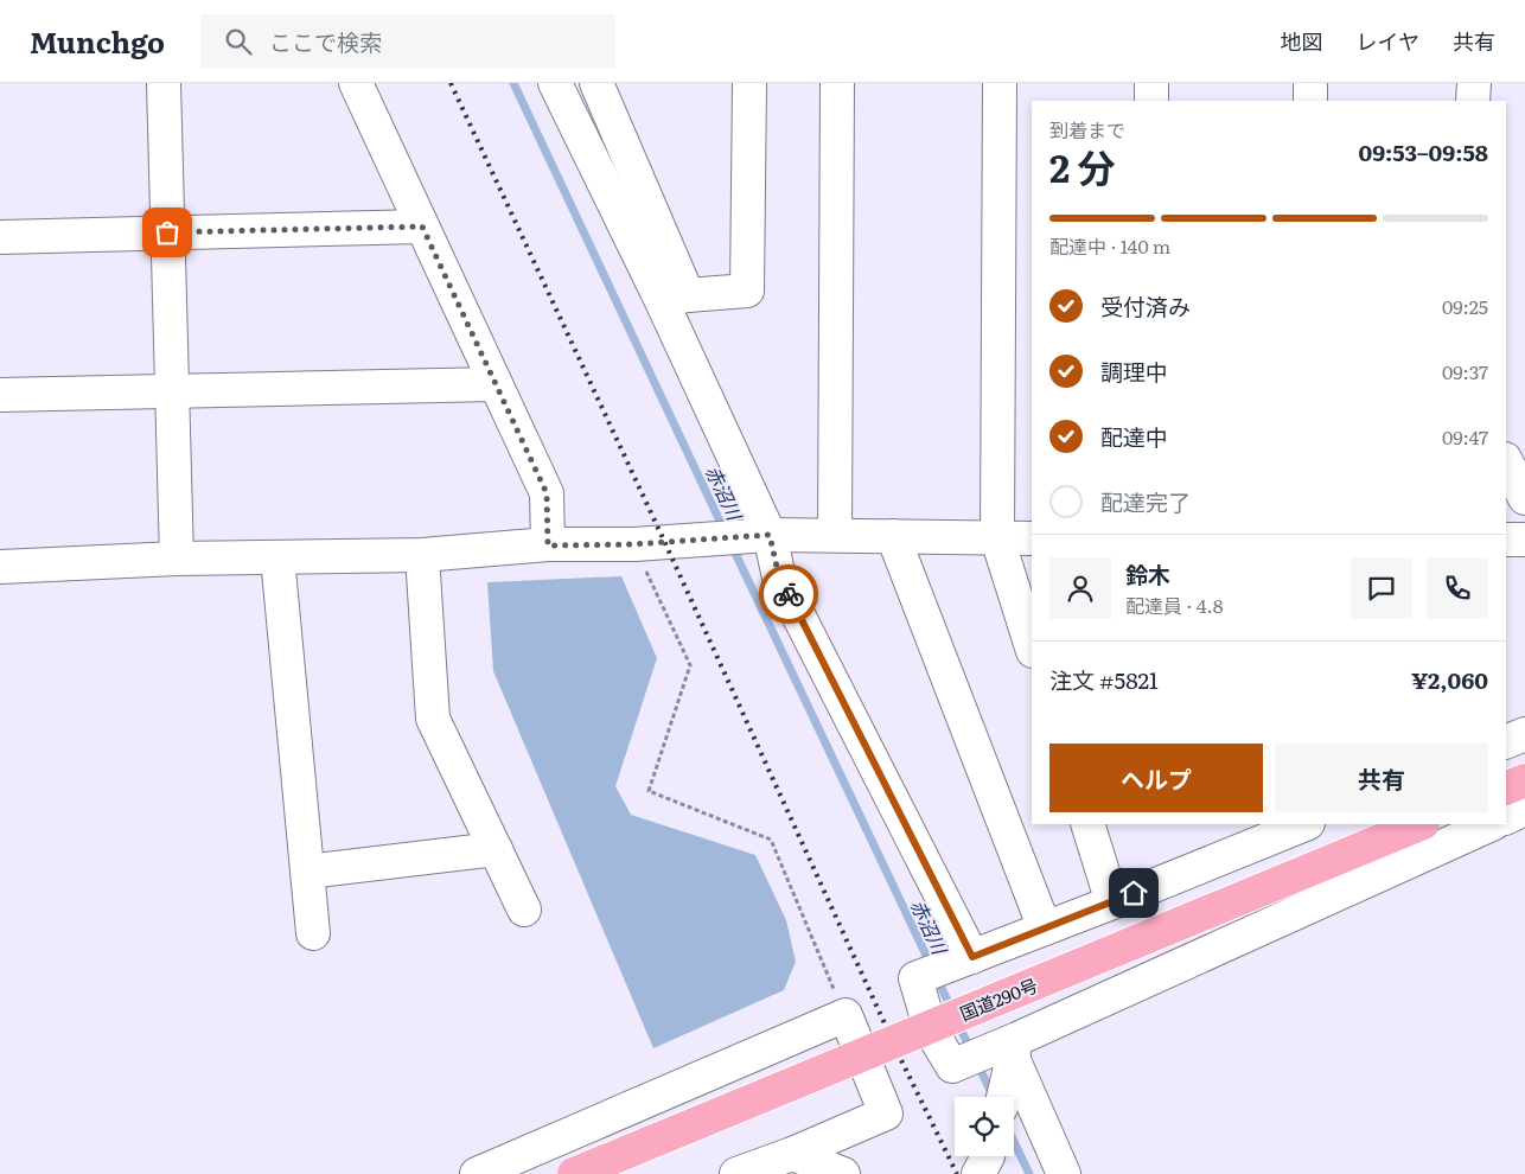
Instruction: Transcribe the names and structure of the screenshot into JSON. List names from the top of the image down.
{
  "streets": {
    "highway": ["国道290号"]
  },
  "water": ["赤沼川"],
  "page": {
    "header": "Munchgo",
    "search": "ここで検索",
    "nav": ["地図", "レイヤ", "共有"],
    "heading": ["2 分", "到着まで", "09:53–09:58"],
    "panel": [
      "鈴木",
      "配達員 · 4.8",
      "注文 #5821",
      "¥2,060"
    ],
    "bar": "配達中 · 140 m",
    "list": [
      ["受付済み", "09:25"],
      ["調理中", "09:37"],
      ["配達中", "09:47"],
      "配達完了"
    ],
    "buttons": ["ヘルプ", "共有"]
  }
}
